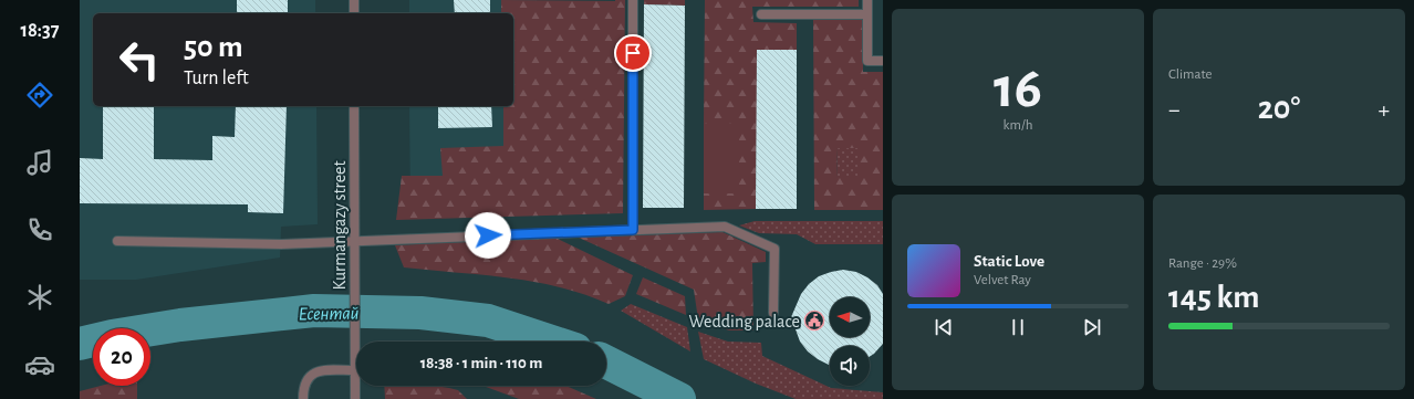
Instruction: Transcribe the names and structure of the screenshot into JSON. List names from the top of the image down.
{
  "streets": {
    "street": ["Kurmangazy street"]
  },
  "water": ["Есентай"],
  "places": {
    "public building": ["Wedding palace"]
  },
  "north": "left",
  "page": {
    "tabs": "18:37",
    "tile": [
      ["16", "km/h"],
      "Climate",
      ["Range · 29%", "145 km"]
    ],
    "turn": ["50 m", "Turn left"],
    "heat": ["−", "20°", "+"],
    "song": ["Static Love", "Velvet Ray"],
    "limit": "20",
    "trip": "18:38 · 1 min · 110 m"
  }
}
